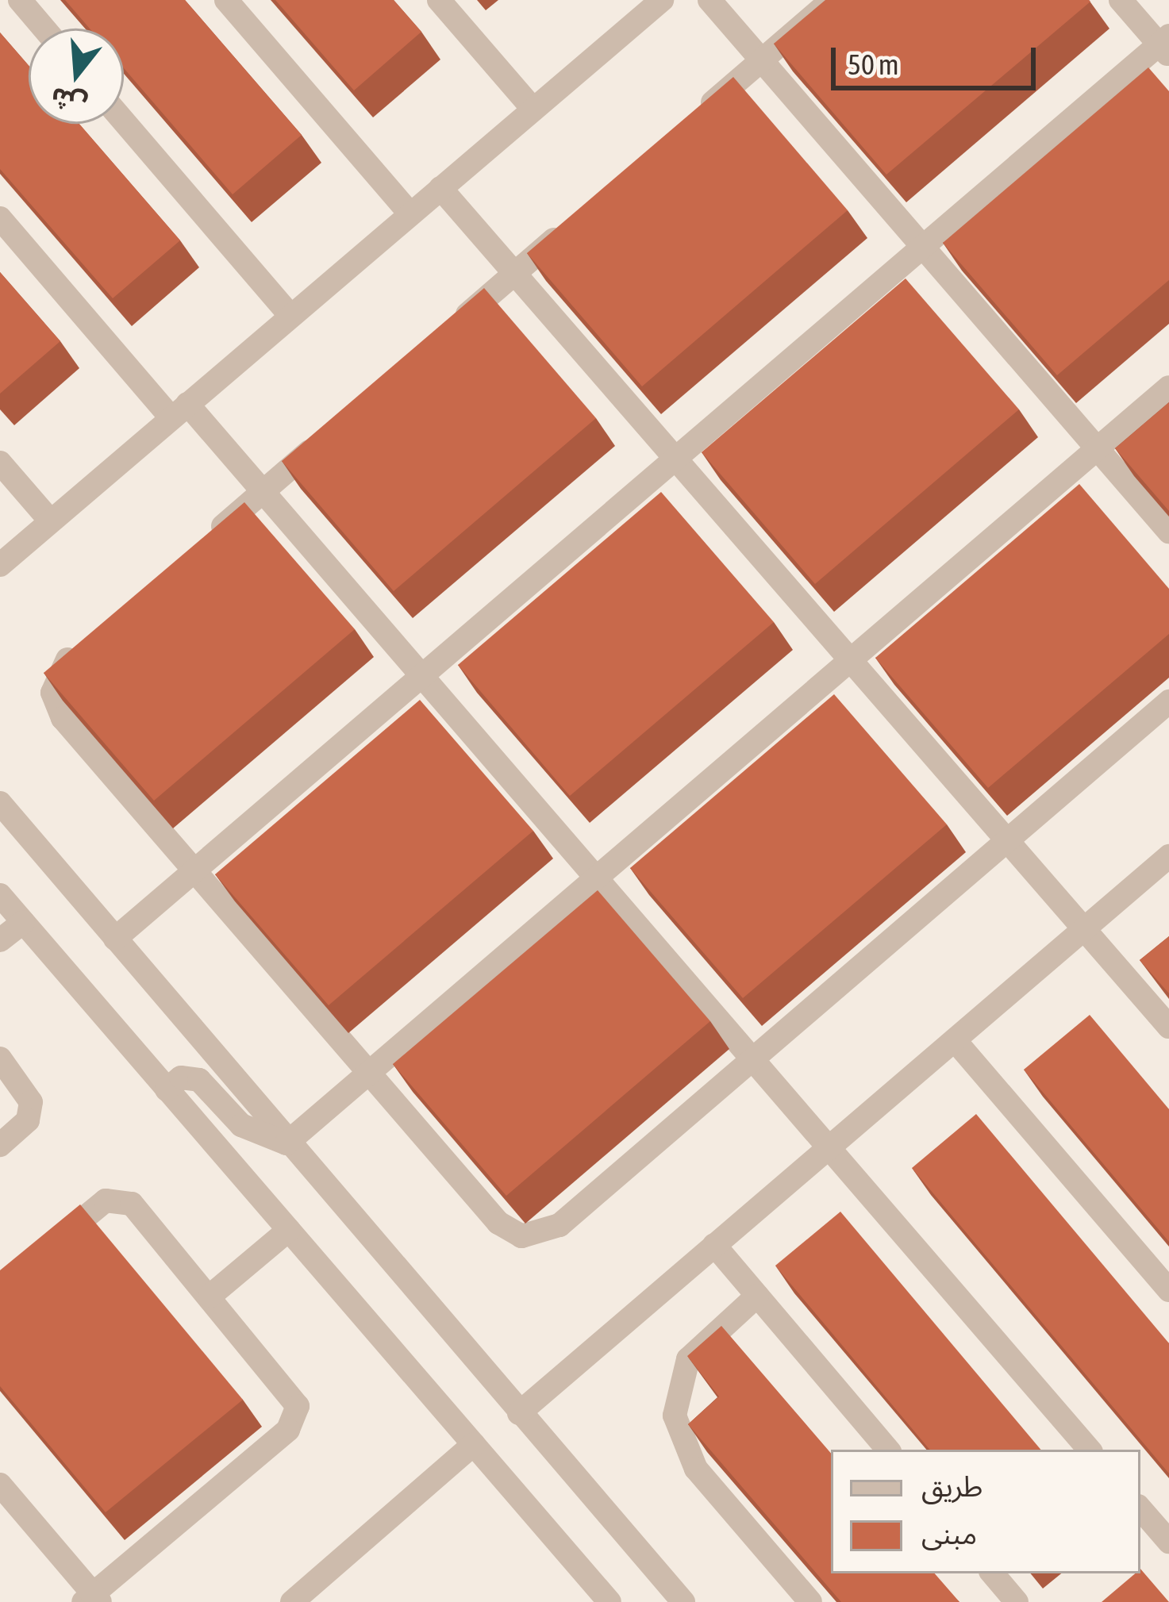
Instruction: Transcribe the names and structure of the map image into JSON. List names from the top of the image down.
{
  "legend": ["طريق", "مبنى"],
  "scale_bar": "50 m",
  "north": "bottom"
}
